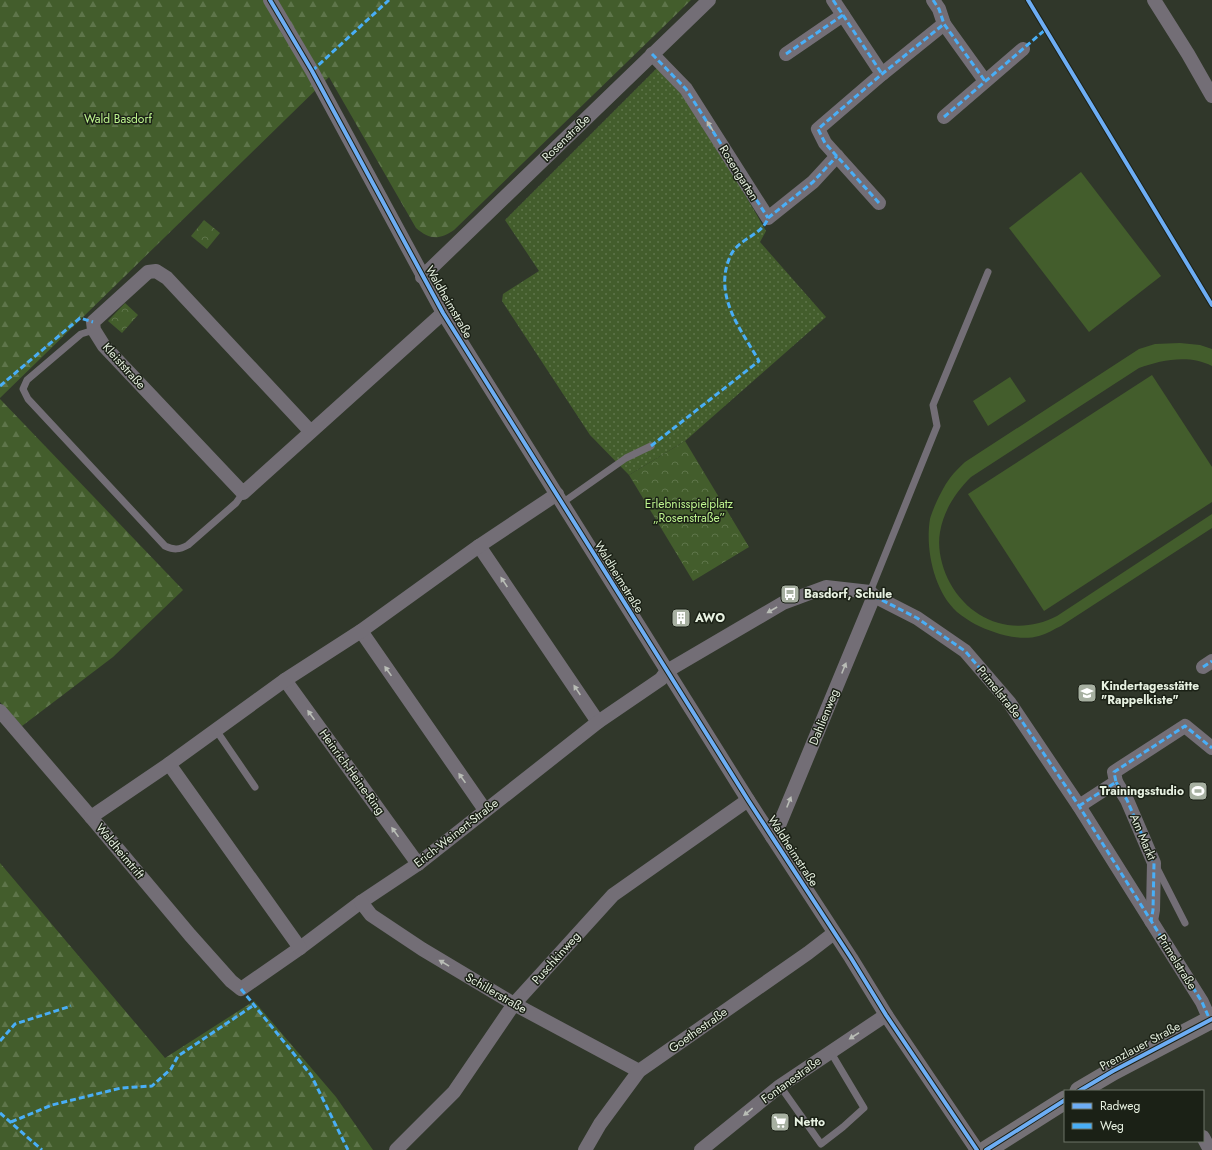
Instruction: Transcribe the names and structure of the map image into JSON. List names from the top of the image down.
{
  "streets": {
    "main road": ["Prenzlauer Straße"],
    "street": [
      "Rosenstraße",
      "Rosengarten",
      "Waldheimstraße",
      "Kleiststraße",
      "Primelstraße",
      "Dahlienweg",
      "Heinrich-Heine-Ring",
      "Erich-Weinert-Straße",
      "Am Markt",
      "Waldheimtrift",
      "Puschkinweg",
      "Schillerstraße",
      "Goethestraße",
      "Fontanestraße"
    ]
  },
  "crossings": [
    ["Rosenstraße", "Rosengarten"],
    ["Rosenstraße", "Waldheimstraße"],
    ["Waldheimstraße", "Primelstraße"],
    ["Waldheimstraße", "Dahlienweg"],
    ["Waldheimstraße", "Erich-Weinert-Straße"],
    ["Waldheimstraße", "Puschkinweg"],
    ["Waldheimstraße", "Goethestraße"],
    ["Waldheimstraße", "Fontanestraße"],
    ["Primelstraße", "Dahlienweg"],
    ["Primelstraße", "Erich-Weinert-Straße"],
    ["Primelstraße", "Am Markt"],
    ["Primelstraße", "Prenzlauer Straße"],
    ["Heinrich-Heine-Ring", "Erich-Weinert-Straße"],
    ["Erich-Weinert-Straße", "Waldheimtrift"],
    ["Erich-Weinert-Straße", "Schillerstraße"],
    ["Puschkinweg", "Schillerstraße"],
    ["Schillerstraße", "Goethestraße"]
  ],
  "one_way": ["Dahlienweg", "Schillerstraße", "Fontanestraße"],
  "parks": ["Wald Basdorf", "Erlebnisspielplatz „Rosenstraße”"],
  "places": {
    "bus stop": ["Basdorf, Schule"],
    "building": ["AWO"],
    "school or university": ["Kindertagesstätte \"Rappelkiste\""],
    "sports": ["Trainingsstudio"],
    "supermarket": ["Netto"]
  },
  "legend": ["Radweg", "Weg"]
}
